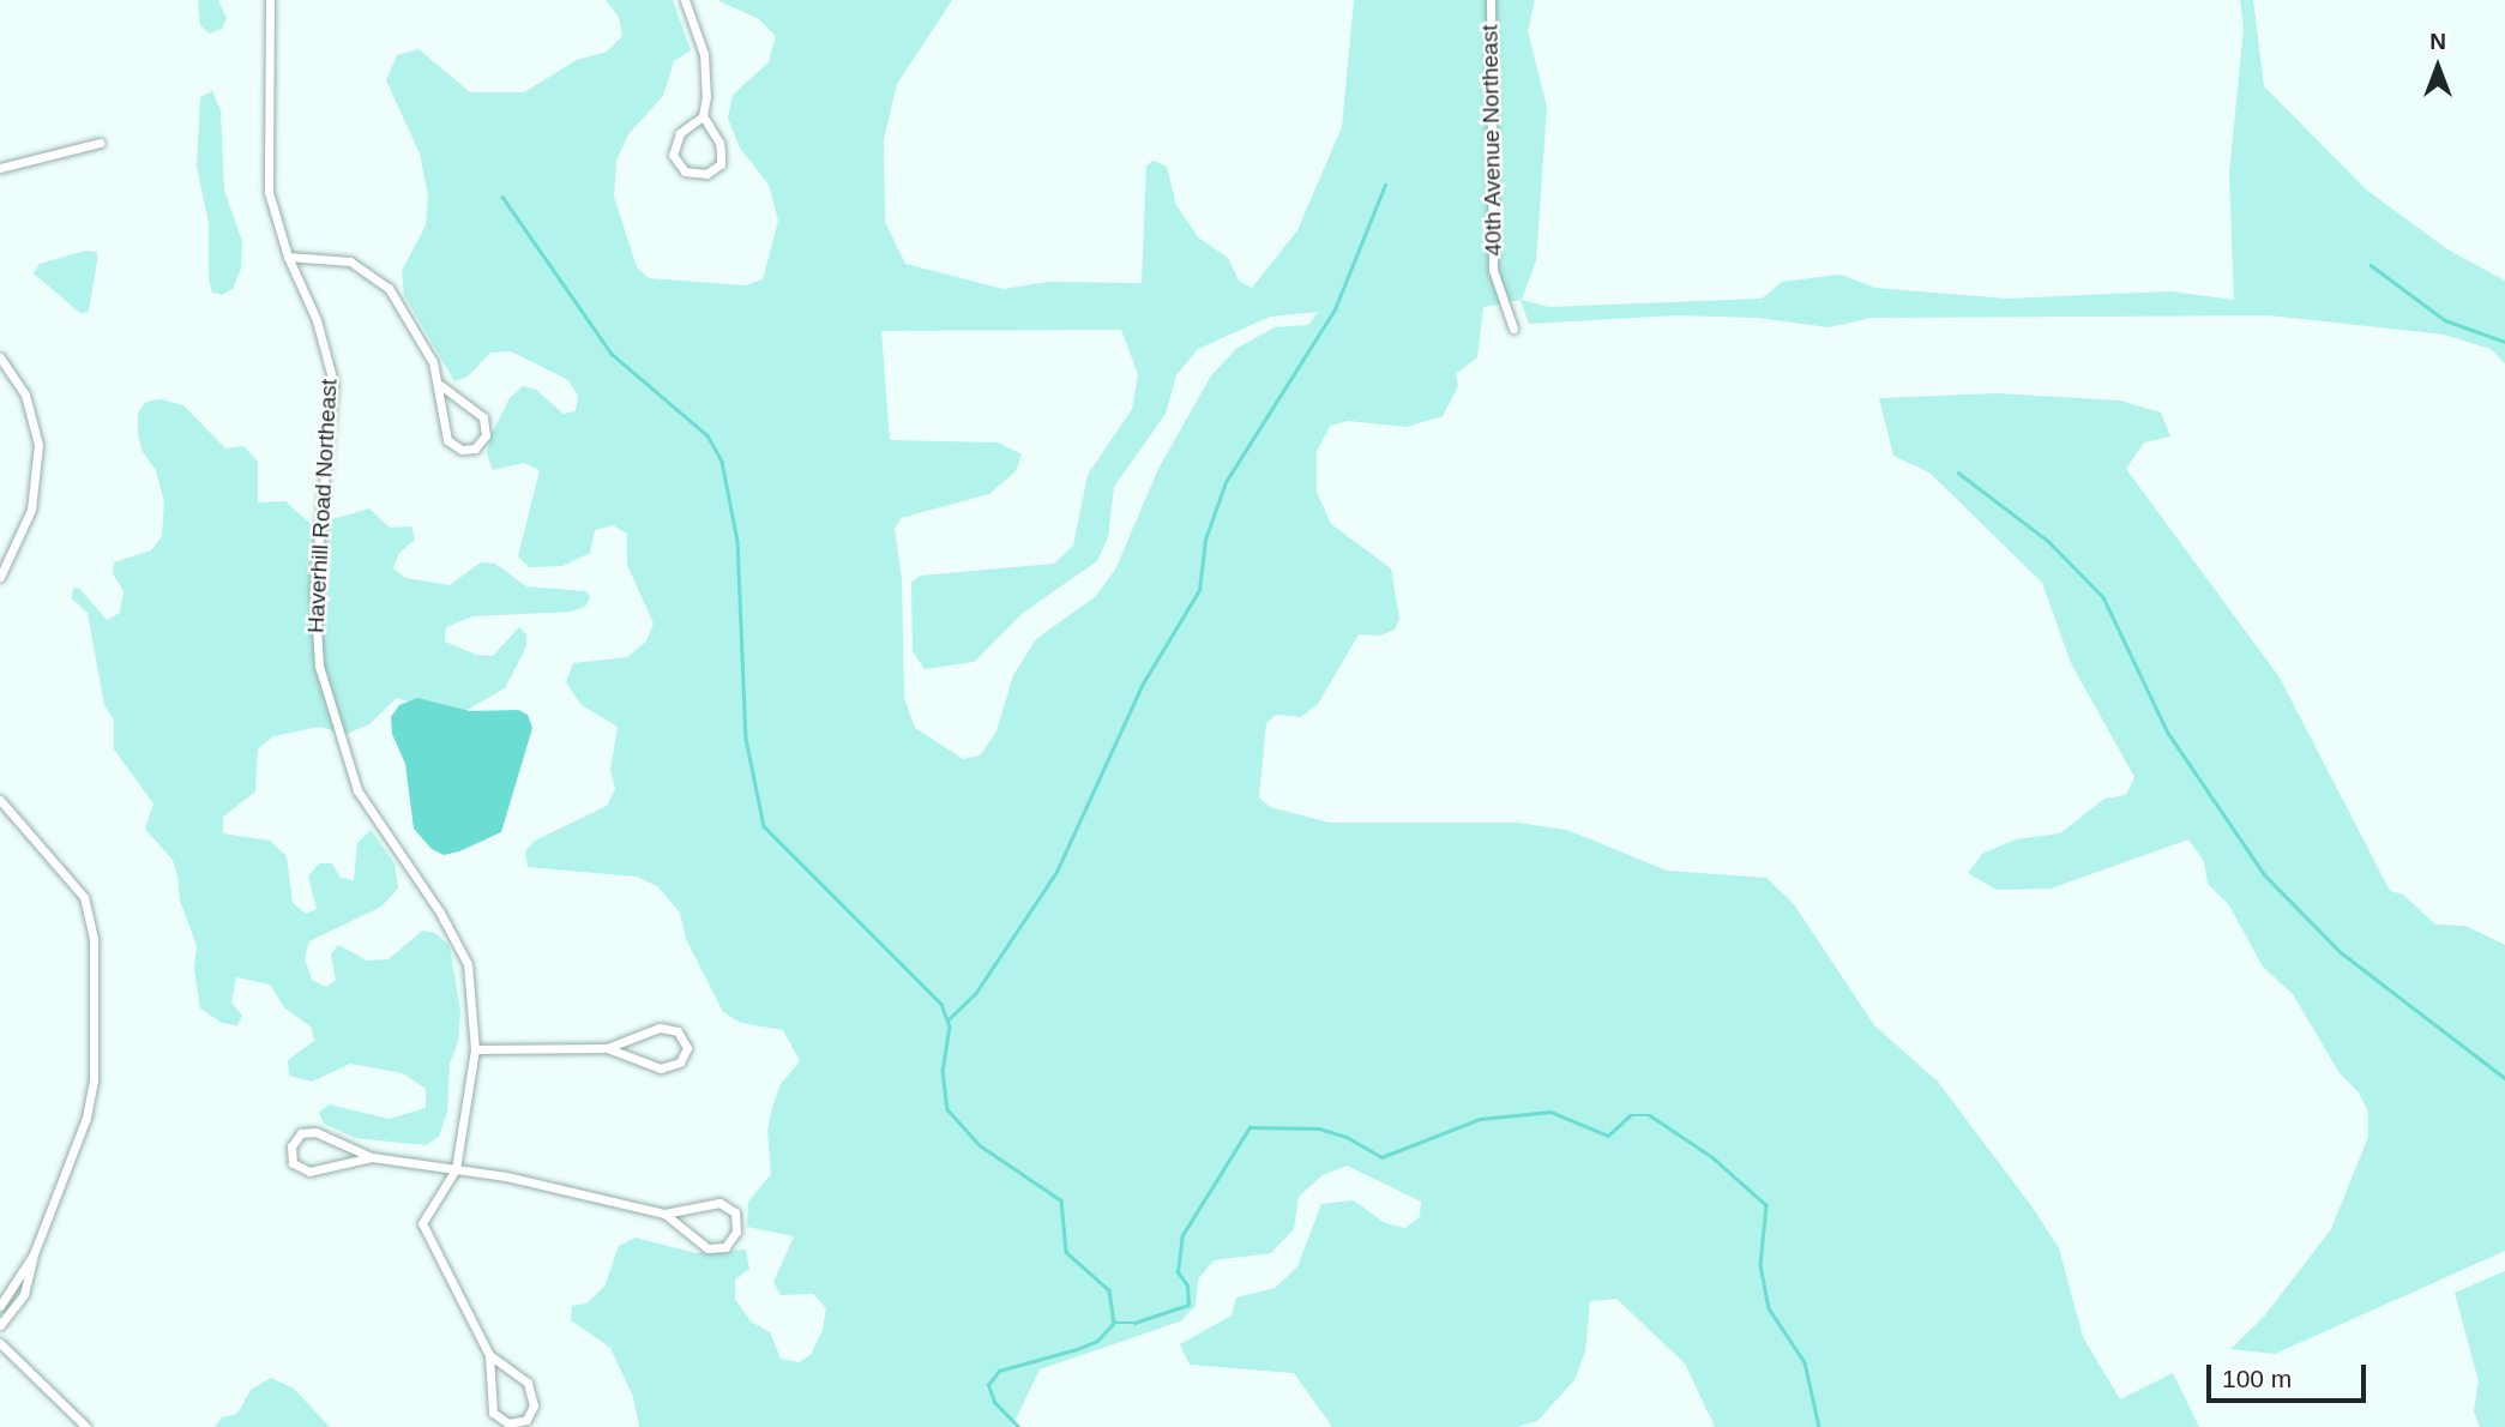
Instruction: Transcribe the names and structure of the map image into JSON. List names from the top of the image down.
{
  "streets": {
    "street": ["40th Avenue Northeast", "Haverhill Road Northeast"]
  },
  "scale_bar": "100 m",
  "north": "top"
}
